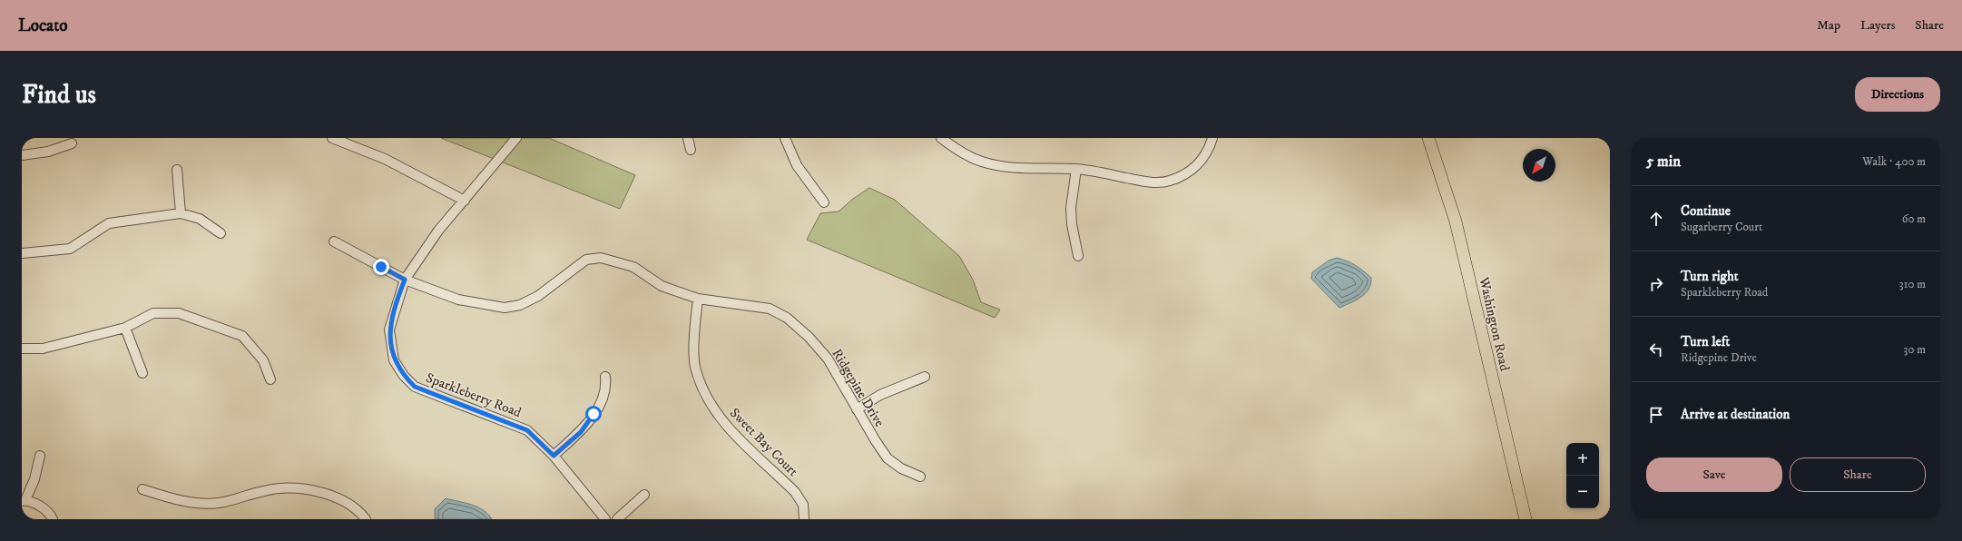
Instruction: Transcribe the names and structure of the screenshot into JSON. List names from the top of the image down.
{
  "streets": {
    "main road": ["Washington Road"],
    "street": ["Ridgepine Drive", "Sparkleberry Road", "Sweet Bay Court"]
  },
  "crossings": [
    ["Ridgepine Drive", "Sparkleberry Road"],
    ["Ridgepine Drive", "Sweet Bay Court"]
  ],
  "north": "bottom left",
  "page": {
    "header": "Locato",
    "nav": ["Map", "Layers", "Share"],
    "buttons": [
      "Directions",
      ["Save", "Share"]
    ],
    "title": "Find us",
    "heading": ["5 min", "Walk · 400 m"],
    "list": [
      ["Continue", "Sugarberry Court", "60 m"],
      ["Turn right", "Sparkleberry Road", "310 m"],
      ["Turn left", "Ridgepine Drive", "30 m"],
      "Arrive at destination"
    ],
    "map_buttons": ["+", "−"]
  }
}
